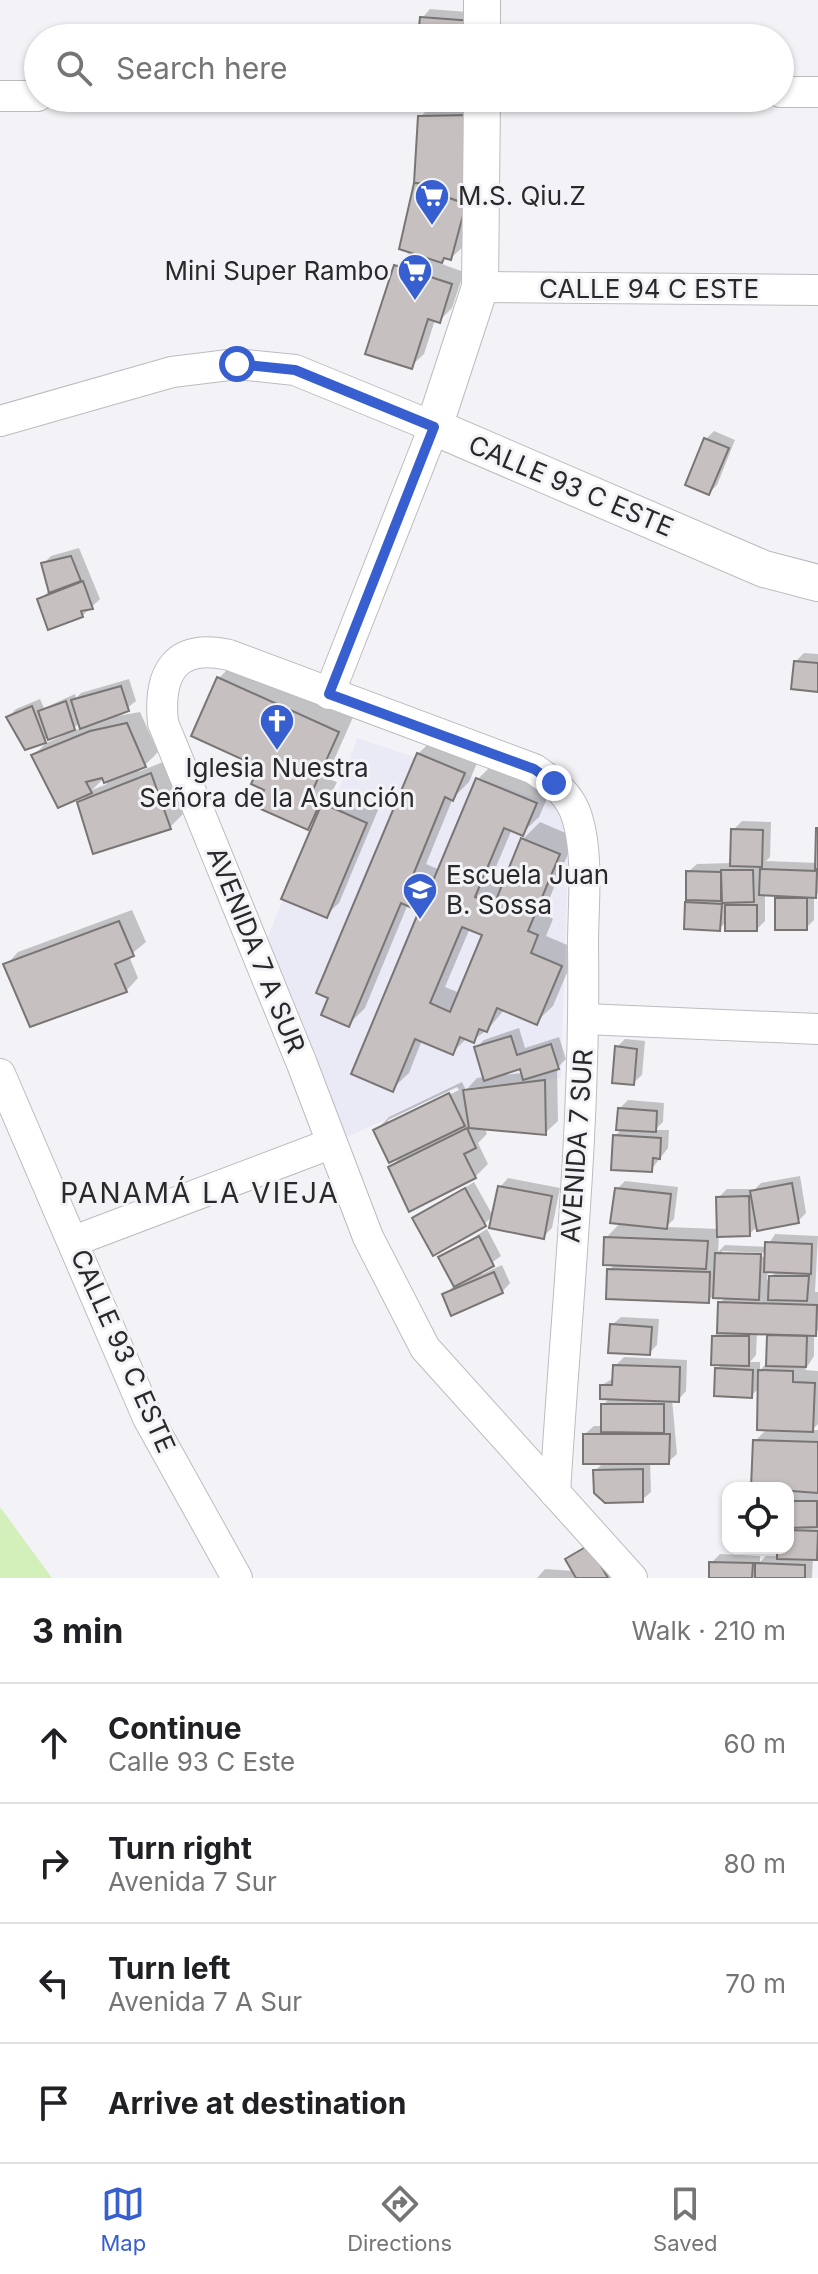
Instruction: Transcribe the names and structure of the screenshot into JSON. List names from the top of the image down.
{
  "streets": {
    "street": [
      "CALLE 94 C ESTE",
      "CALLE 93 C ESTE",
      "AVENIDA 7 A SUR",
      "AVENIDA 7 SUR"
    ]
  },
  "crossings": [
    ["AVENIDA 7 A SUR", "AVENIDA 7 SUR"]
  ],
  "districts": ["PANAMÁ LA VIEJA"],
  "places": {
    "supermarket": ["M.S. Qiu.Z", "Mini Super Rambo"],
    "church": ["Iglesia Nuestra Señora de la Asunción"],
    "school or university": ["Escuela Juan B. Sossa"]
  },
  "page": {
    "search": "Search here",
    "heading": ["3 min", "Walk · 210 m"],
    "list": [
      ["Continue", "Calle 93 C Este", "60 m"],
      ["Turn right", "Avenida 7 Sur", "80 m"],
      ["Turn left", "Avenida 7 A Sur", "70 m"],
      "Arrive at destination"
    ],
    "nav": ["Map", "Directions", "Saved"]
  }
}
